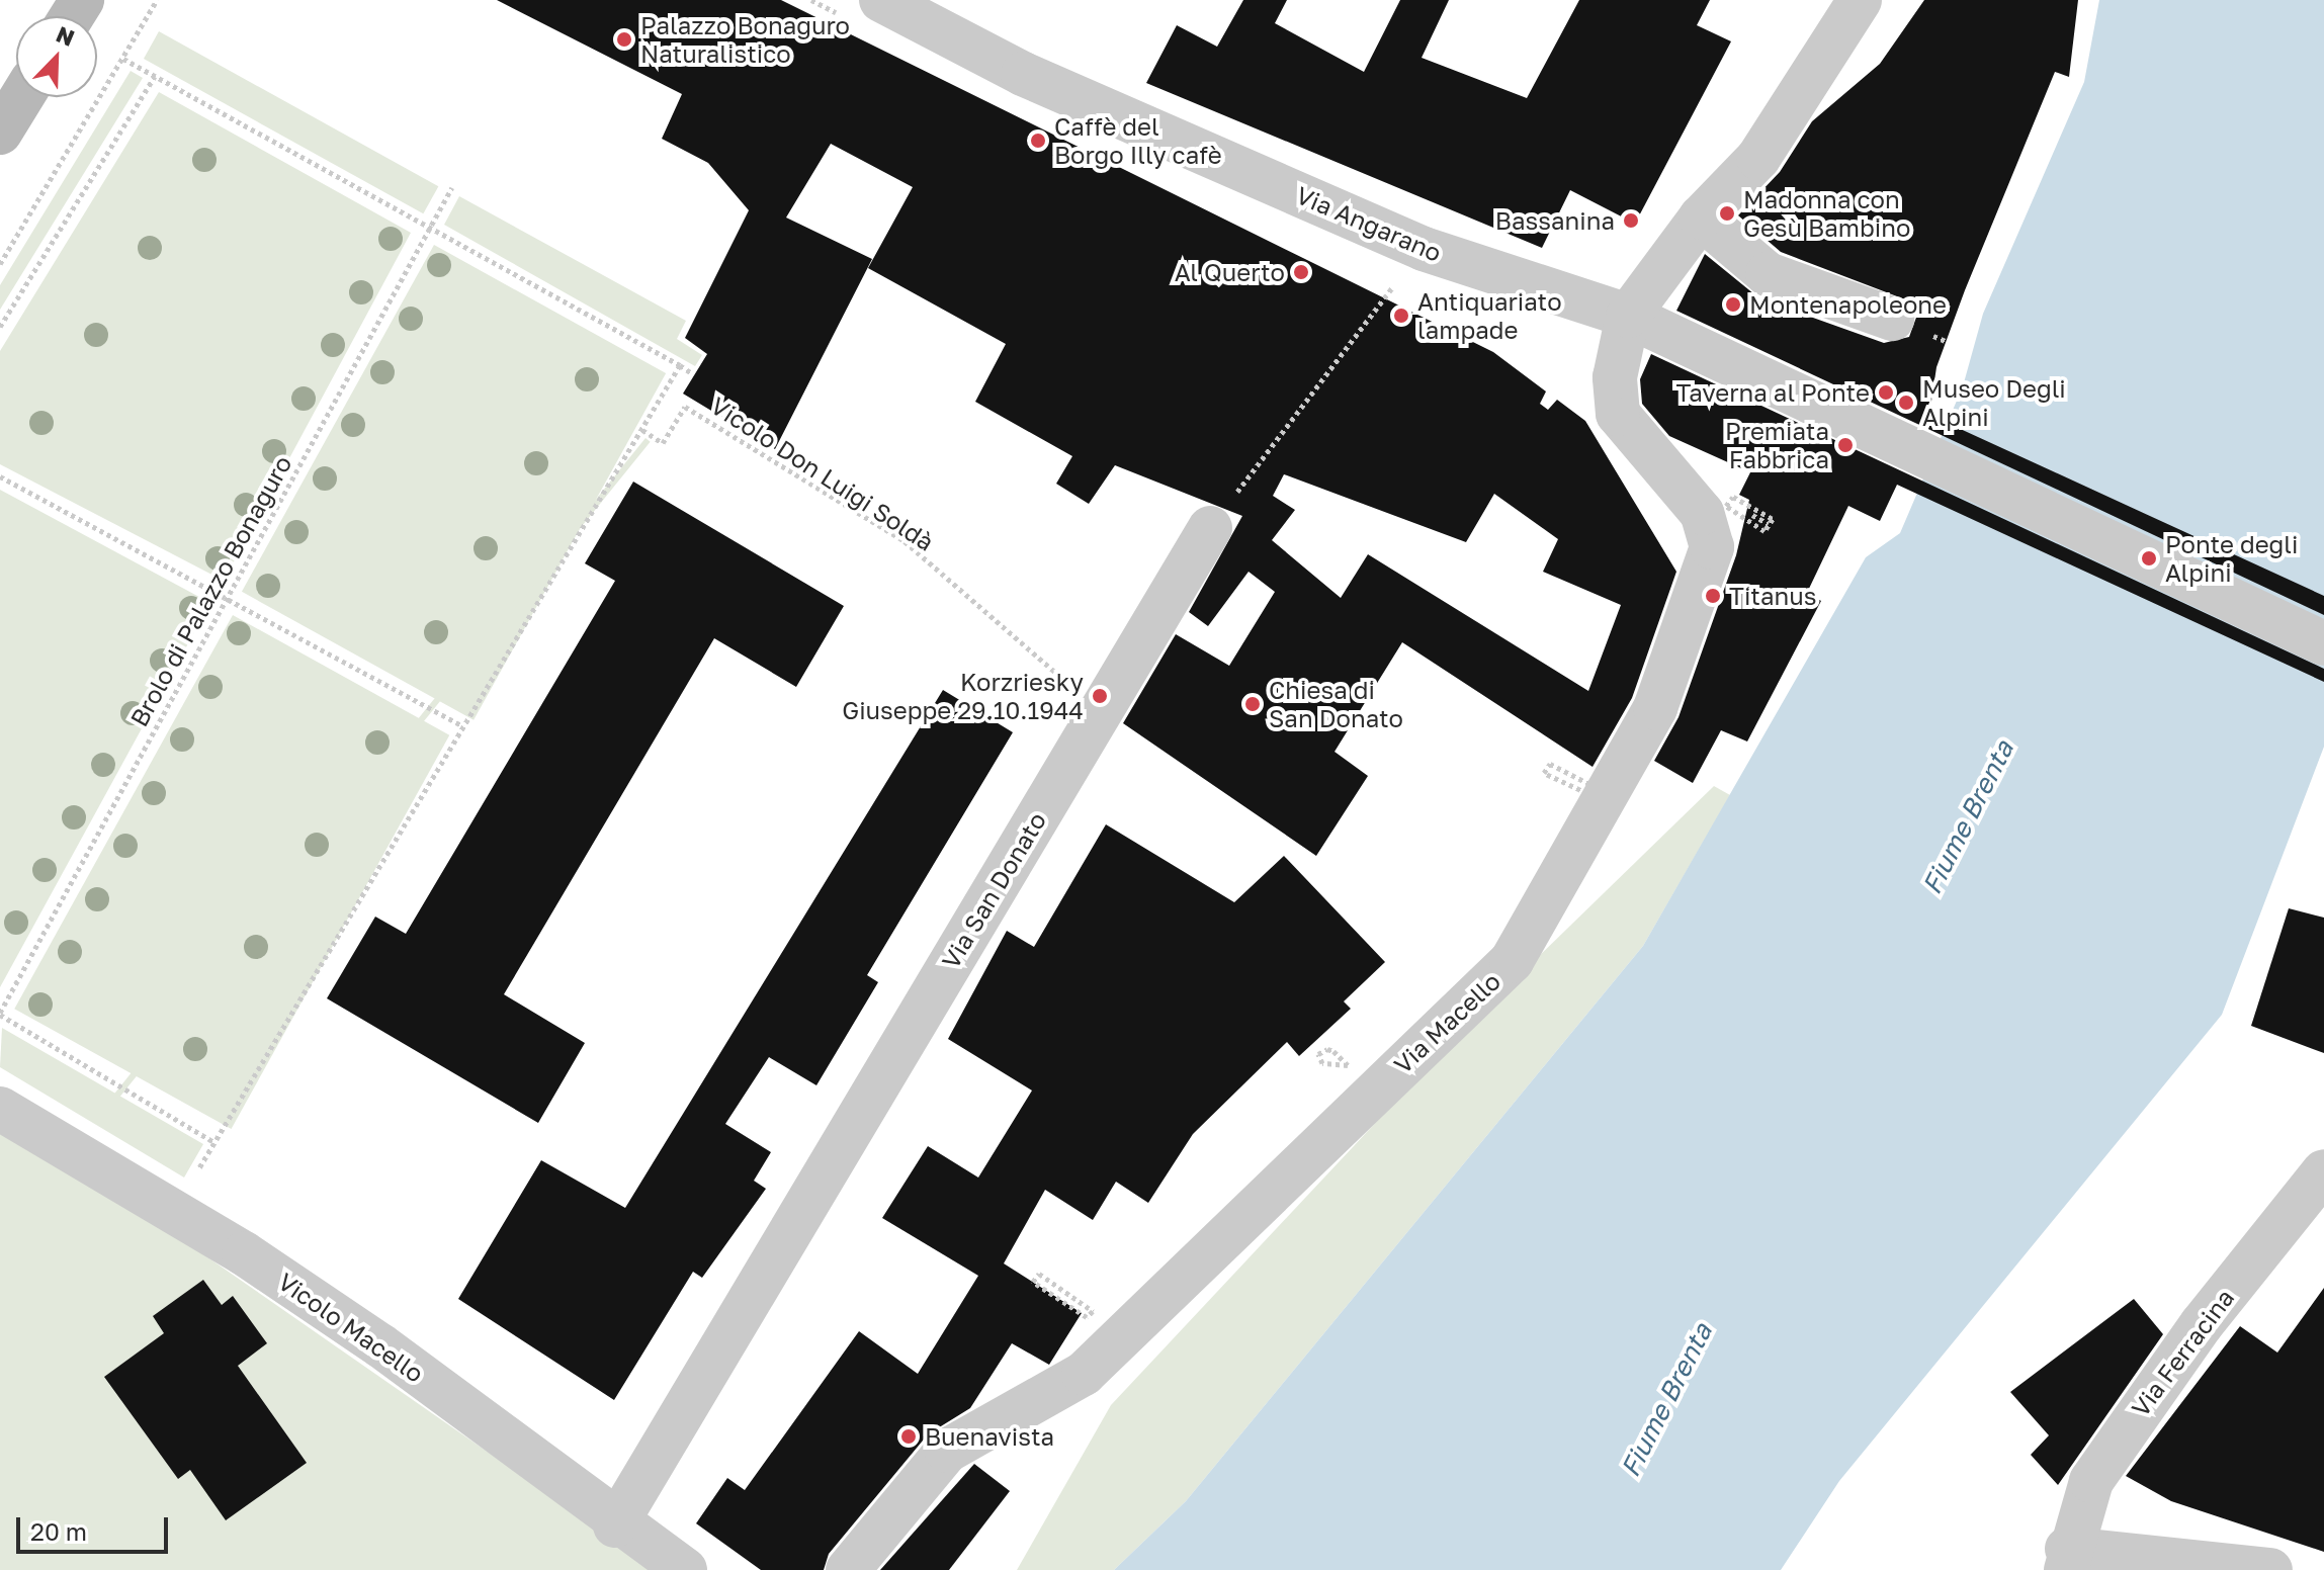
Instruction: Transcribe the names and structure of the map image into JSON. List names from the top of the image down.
{
  "streets": {
    "street": [
      "Via Angarano",
      "Via San Donato",
      "Via Macello",
      "Vicolo Macello",
      "Via Ferracina"
    ],
    "path": ["Vicolo Don Luigi Soldà", "Brolo di Palazzo Bonaguro"]
  },
  "crossings": [
    ["Via Angarano", "Via Macello"],
    ["Vicolo Don Luigi Soldà", "Via San Donato"],
    ["Via San Donato", "Vicolo Macello"]
  ],
  "water": ["Fiume Brenta"],
  "places": [
    "Palazzo Bonaguro Naturalistico",
    "Caffè del Borgo Illy cafè",
    "Madonna con Gesù Bambino",
    "Bassanina",
    "Al Querto",
    "Montenapoleone",
    "Antiquariato lampade",
    "Taverna al Ponte",
    "Museo Degli Alpini",
    "Premiata Fabbrica",
    "Ponte degli Alpini",
    "Titanus",
    "Korzriesky Giuseppe 29.10.1944",
    "Chiesa di San Donato",
    "Buenavista"
  ],
  "scale_bar": "20 m",
  "north": "top right"
}
